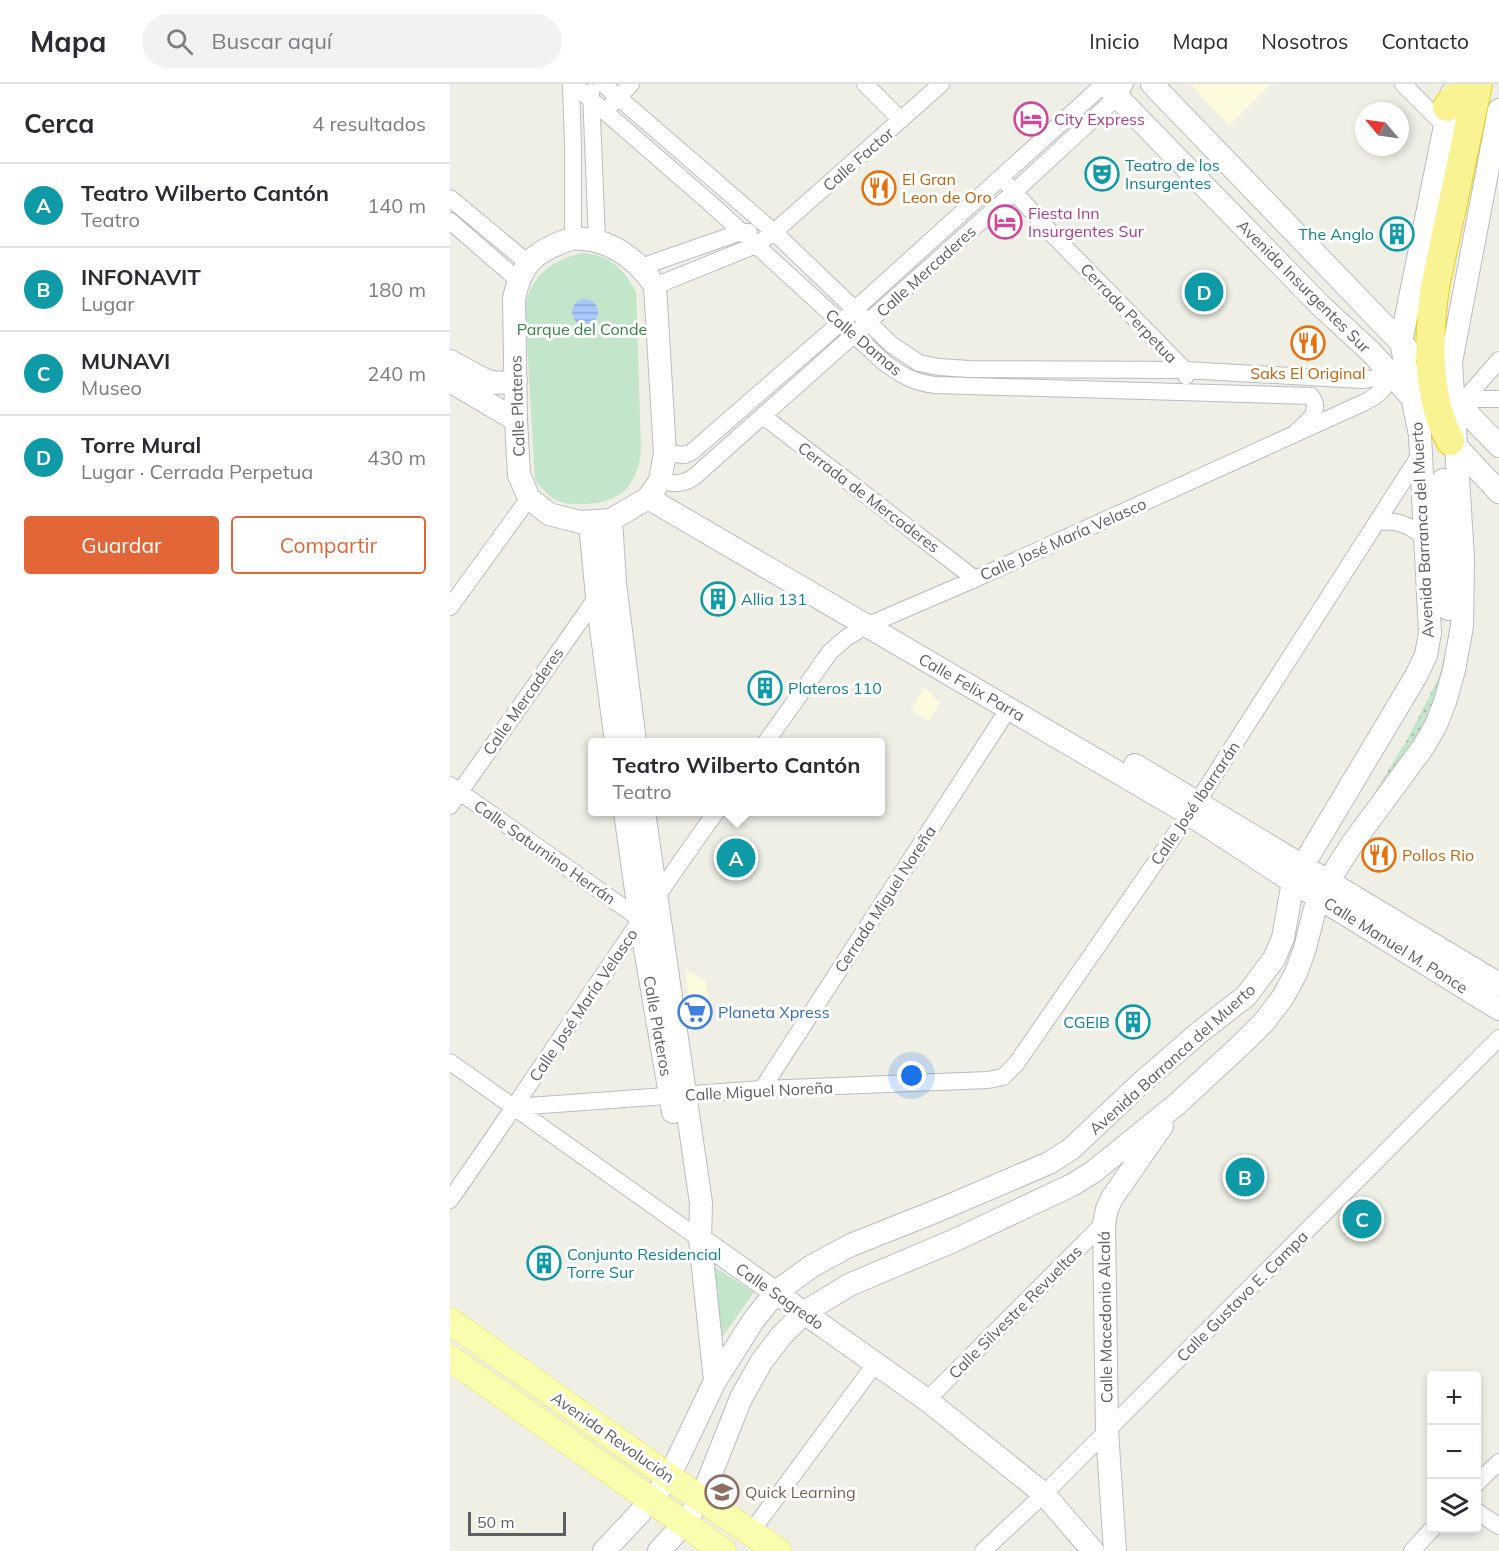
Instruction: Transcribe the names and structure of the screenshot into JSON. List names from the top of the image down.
{
  "streets": {
    "main road": [
      "Avenida Insurgentes Sur",
      "Calle Plateros",
      "Avenida Barranca del Muerto",
      "Calle Felix Parra",
      "Calle Manuel M. Ponce",
      "Calle Sagredo",
      "Calle Macedonio Alcalá",
      "Avenida Revolución"
    ],
    "street": [
      "Calle Factor",
      "Calle Mercaderes",
      "Cerrada Perpetua",
      "Calle Damas",
      "Cerrada de Mercaderes",
      "Calle José María Velasco",
      "Calle José Ibarrarán",
      "Calle Saturnino Herrán",
      "Cerrada Miguel Noreña",
      "Calle Miguel Noreña",
      "Calle Gustavo E. Campa",
      "Calle Silvestre Revueltas"
    ]
  },
  "crossings": [
    ["Calle Factor", "Calle Damas"],
    ["Calle Mercaderes", "Avenida Insurgentes Sur"],
    ["Calle Mercaderes", "Cerrada Perpetua"],
    ["Calle Mercaderes", "Calle Damas"],
    ["Calle Mercaderes", "Cerrada de Mercaderes"],
    ["Calle Mercaderes", "Calle Felix Parra"],
    ["Calle Mercaderes", "Calle Saturnino Herrán"],
    ["Avenida Insurgentes Sur", "Calle Damas"],
    ["Avenida Insurgentes Sur", "Avenida Barranca del Muerto"],
    ["Avenida Insurgentes Sur", "Calle José María Velasco"],
    ["Cerrada Perpetua", "Calle Damas"],
    ["Calle Damas", "Calle José María Velasco"],
    ["Calle Plateros", "Avenida Barranca del Muerto"],
    ["Calle Plateros", "Calle José María Velasco"],
    ["Calle Plateros", "Calle Saturnino Herrán"],
    ["Calle Plateros", "Calle Miguel Noreña"],
    ["Calle Plateros", "Calle Sagredo"],
    ["Cerrada de Mercaderes", "Calle José María Velasco"],
    ["Avenida Barranca del Muerto", "Calle Felix Parra"],
    ["Avenida Barranca del Muerto", "Calle José Ibarrarán"],
    ["Avenida Barranca del Muerto", "Calle Manuel M. Ponce"],
    ["Avenida Barranca del Muerto", "Calle Sagredo"],
    ["Avenida Barranca del Muerto", "Calle Macedonio Alcalá"],
    ["Avenida Barranca del Muerto", "Avenida Revolución"],
    ["Calle José María Velasco", "Calle Felix Parra"],
    ["Calle José María Velasco", "Calle Saturnino Herrán"],
    ["Calle José María Velasco", "Calle Miguel Noreña"],
    ["Calle José María Velasco", "Calle Sagredo"],
    ["Calle Felix Parra", "Calle José Ibarrarán"],
    ["Calle Felix Parra", "Cerrada Miguel Noreña"],
    ["Calle Felix Parra", "Calle Manuel M. Ponce"],
    ["Calle José Ibarrarán", "Calle Miguel Noreña"],
    ["Cerrada Miguel Noreña", "Calle Miguel Noreña"],
    ["Calle Miguel Noreña", "Calle Sagredo"],
    ["Calle Sagredo", "Calle Gustavo E. Campa"],
    ["Calle Sagredo", "Calle Silvestre Revueltas"],
    ["Calle Gustavo E. Campa", "Calle Macedonio Alcalá"],
    ["Calle Silvestre Revueltas", "Calle Macedonio Alcalá"]
  ],
  "parks": ["Parque del Conde"],
  "places": {
    "hotel": ["City Express", "Fiesta Inn Insurgentes Sur"],
    "theatre": ["Teatro de los Insurgentes"],
    "restaurant": ["El Gran Leon de Oro", "Saks El Original", "Pollos Rio"],
    "building": [
      "The Anglo",
      "Allia 131",
      "Plateros 110",
      "CGEIB",
      "Conjunto Residencial Torre Sur"
    ],
    "supermarket": ["Planeta Xpress"],
    "school or university": ["Quick Learning"]
  },
  "scale_bar": "50 m",
  "north": "top left",
  "page": {
    "header": "Mapa",
    "search": "Buscar aquí",
    "nav": [
      "Inicio",
      "Mapa",
      "Nosotros",
      "Contacto"
    ],
    "heading": ["Cerca", "4 resultados"],
    "list": [
      {
        "mark": "A",
        "name": "Teatro Wilberto Cantón",
        "note": "Teatro",
        "value": "140 m"
      },
      {
        "mark": "B",
        "name": "INFONAVIT",
        "note": "Lugar",
        "value": "180 m"
      },
      {
        "mark": "C",
        "name": "MUNAVI",
        "note": "Museo",
        "value": "240 m"
      },
      {
        "mark": "D",
        "name": "Torre Mural",
        "note": "Lugar · Cerrada Perpetua",
        "value": "430 m"
      }
    ],
    "pins": [
      "D",
      "A",
      "B",
      "C"
    ],
    "buttons": ["Guardar", "Compartir"],
    "popup": ["Teatro Wilberto Cantón", "Teatro"],
    "map_buttons": ["+", "−"],
    "scale": "50 m"
  }
}
